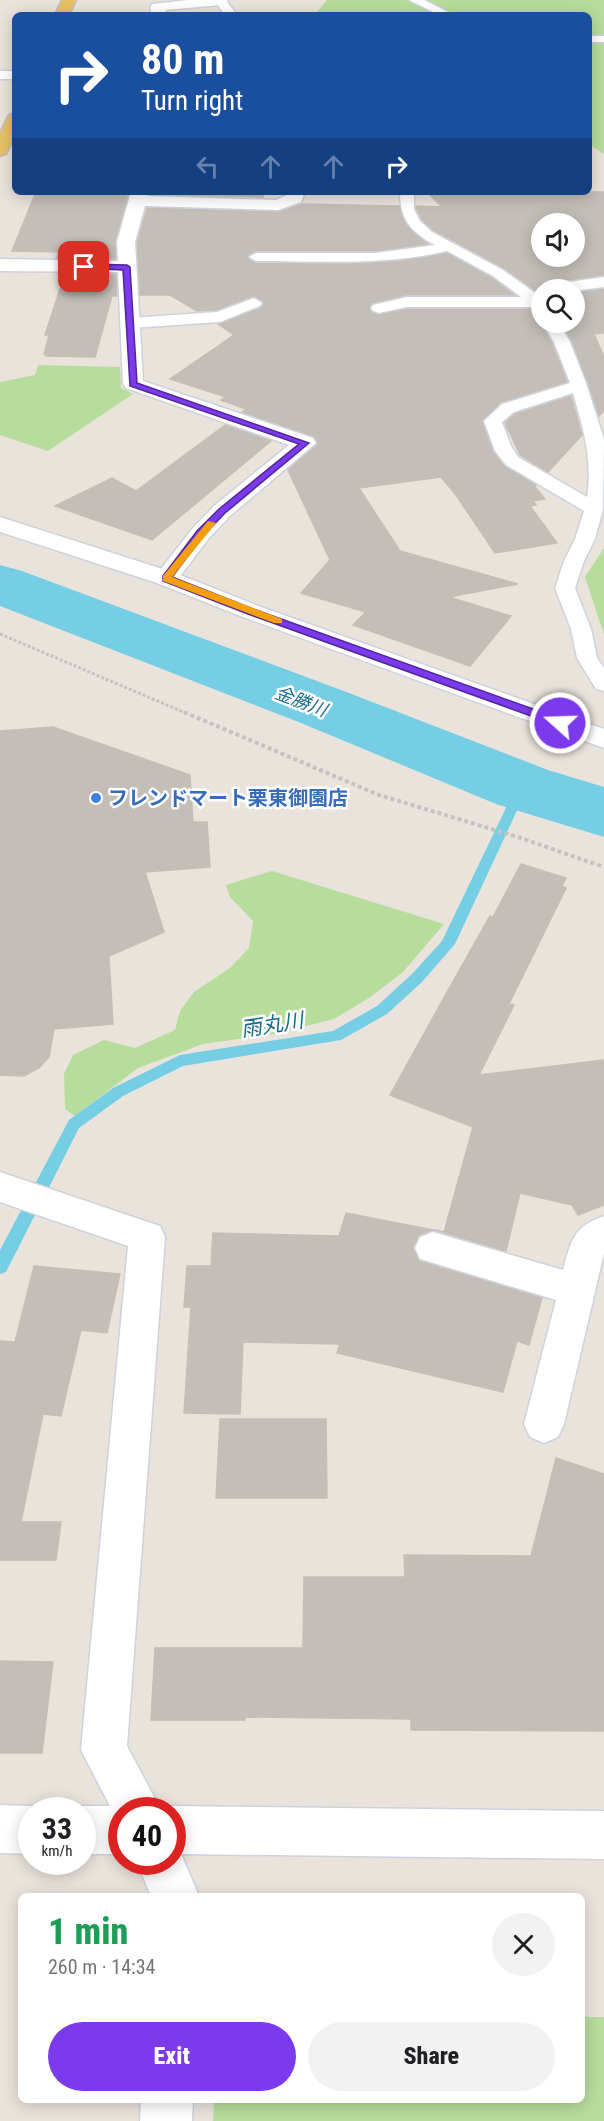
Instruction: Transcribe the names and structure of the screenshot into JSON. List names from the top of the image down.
{
  "water": ["金勝川", "雨丸川"],
  "places": ["フレンドマート栗東御園店"],
  "page": {
    "turn": ["80 m", "Turn right"],
    "speed": "33 km/h",
    "limit": "40",
    "heading": ["1 min", "260 m · 14:34"],
    "buttons": ["Exit", "Share"]
  }
}
